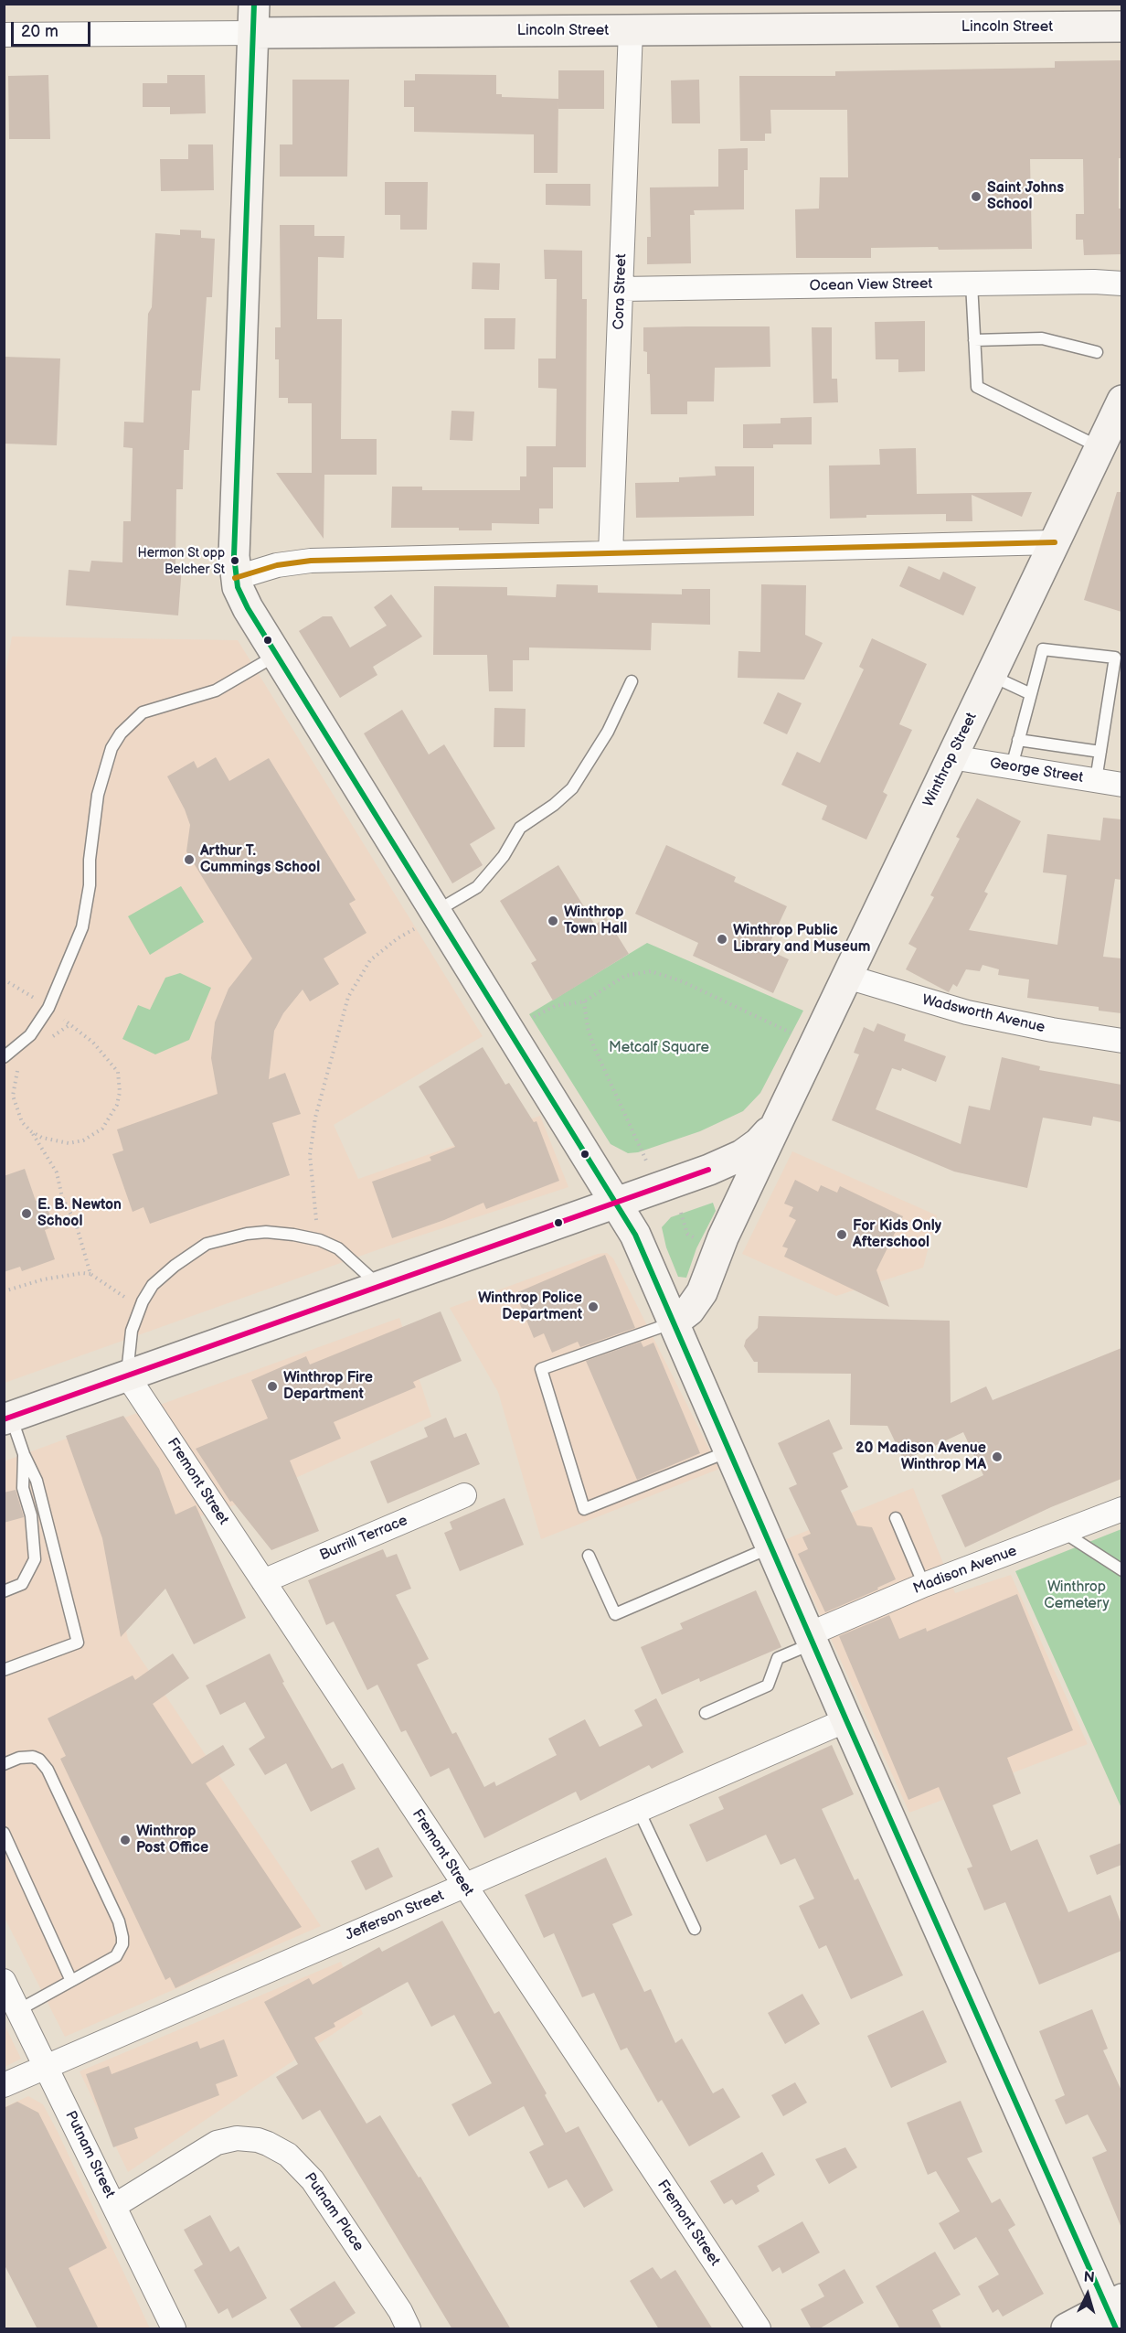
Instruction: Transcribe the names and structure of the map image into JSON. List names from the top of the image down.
{
  "streets": {
    "main road": ["Lincoln Street", "Winthrop Street"],
    "street": [
      "Ocean View Street",
      "Cora Street",
      "George Street",
      "Wadsworth Avenue",
      "Fremont Street",
      "Burrill Terrace",
      "Madison Avenue",
      "Jefferson Street",
      "Putnam Street",
      "Putnam Place"
    ]
  },
  "crossings": [
    ["Lincoln Street", "Cora Street"],
    ["Ocean View Street", "Cora Street"],
    ["Winthrop Street", "George Street"],
    ["Winthrop Street", "Wadsworth Avenue"],
    ["Fremont Street", "Burrill Terrace"],
    ["Fremont Street", "Jefferson Street"],
    ["Jefferson Street", "Putnam Street"],
    ["Putnam Street", "Putnam Place"]
  ],
  "parks": ["Metcalf Square", "Winthrop Cemetery"],
  "places": [
    "Saint Johns School",
    "Hermon St opp Belcher St",
    "Arthur T. Cummings School",
    "Winthrop Town Hall",
    "Winthrop Public Library and Museum",
    "E. B. Newton School",
    "For Kids Only Afterschool",
    "Winthrop Police Department",
    "Winthrop Fire Department",
    "20 Madison Avenue Winthrop MA",
    "Winthrop Post Office"
  ],
  "scale_bar": "20 m",
  "north": "top"
}
